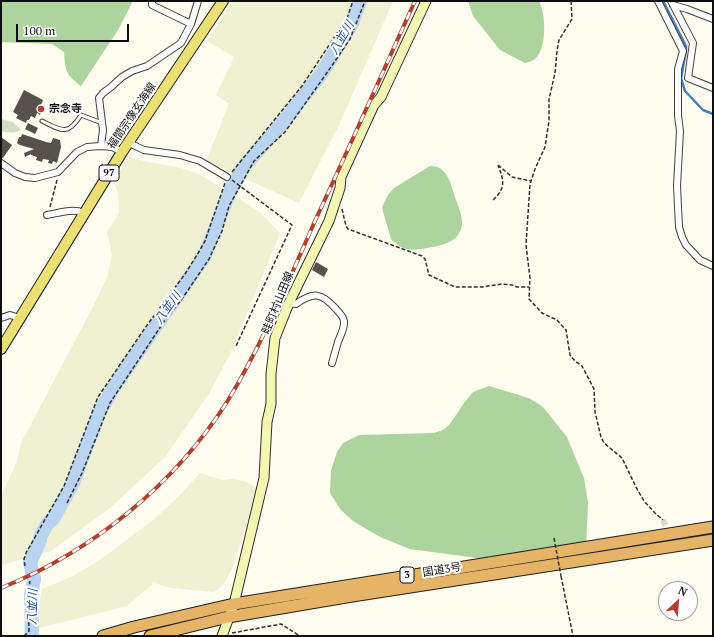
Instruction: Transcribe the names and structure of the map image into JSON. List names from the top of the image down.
{
  "streets": {
    "highway": ["国道3号", "3"],
    "main road": ["福間宗像玄海線", "97", "畦町村山田線"]
  },
  "crossings": [
    ["畦町村山田線", "国道3号"]
  ],
  "water": ["八並川"],
  "places": ["宗念寺"],
  "scale_bar": "100 m",
  "north": "top right"
}
